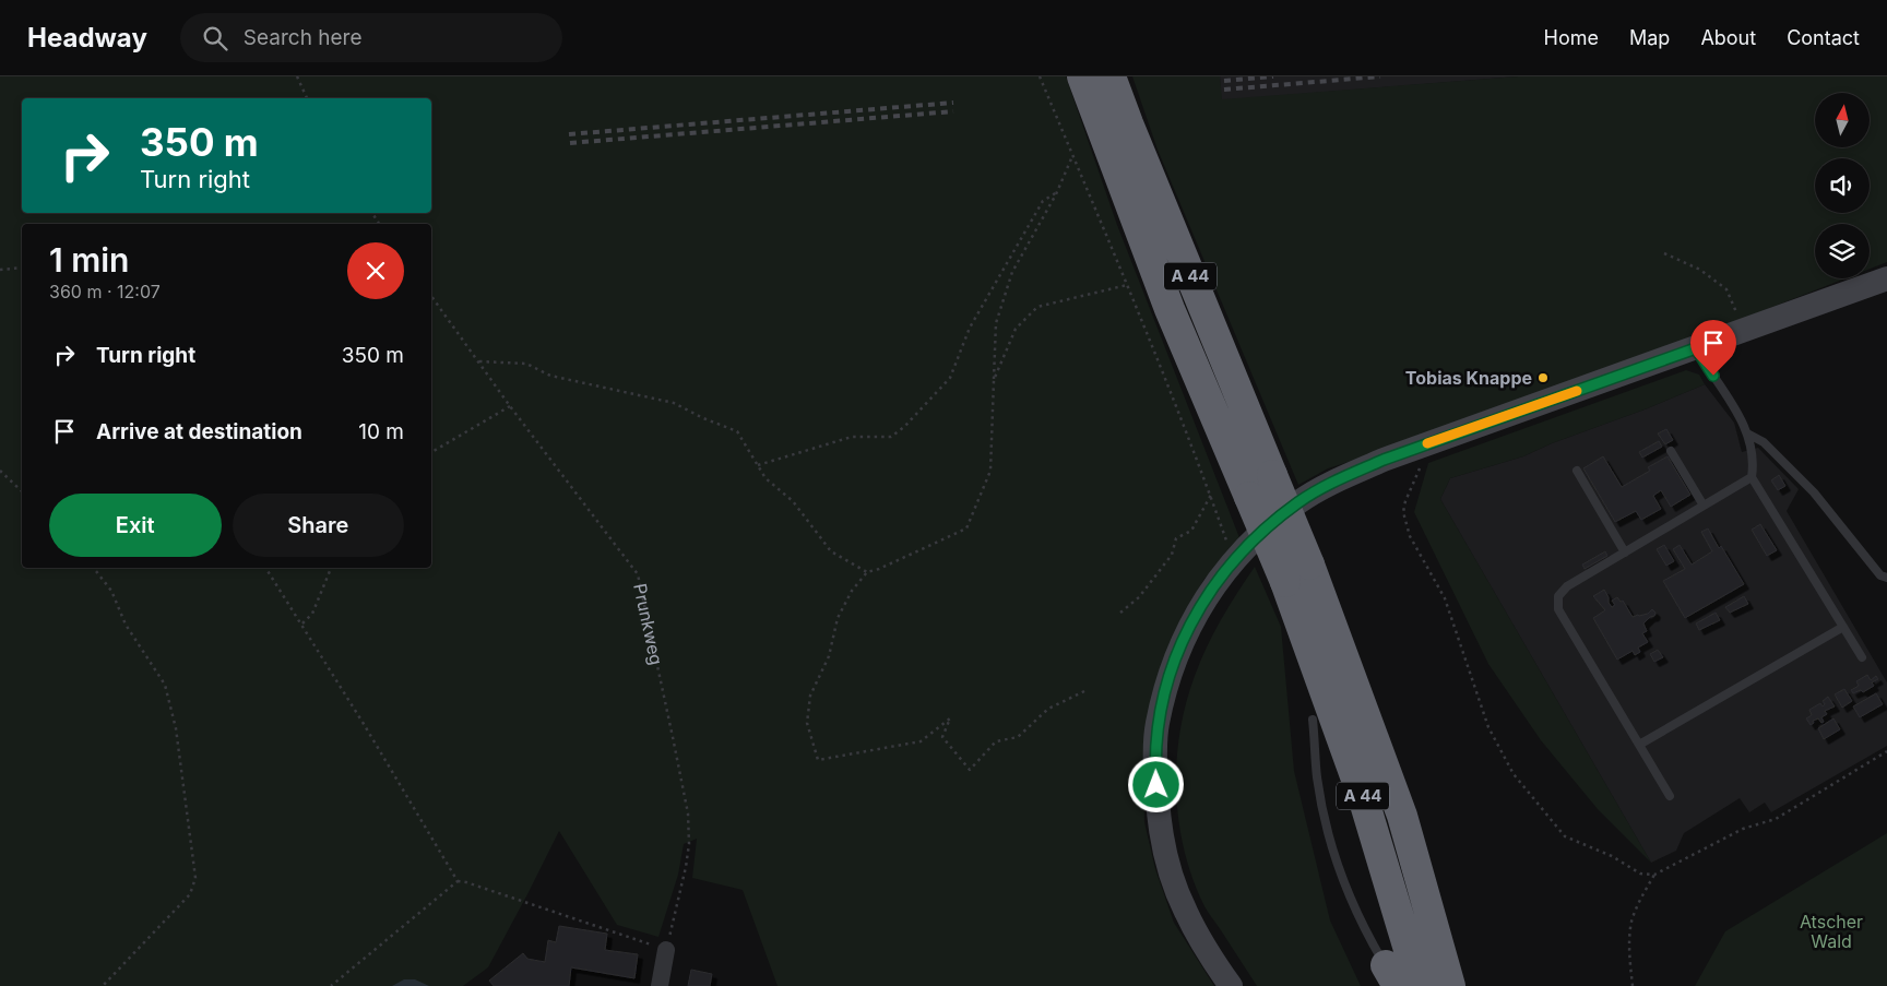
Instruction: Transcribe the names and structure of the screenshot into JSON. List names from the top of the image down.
{
  "streets": {
    "highway": ["A 44"],
    "path": ["Prunkweg"]
  },
  "parks": ["Atscher Wald"],
  "places": ["Tobias Knappe"],
  "north": "top",
  "page": {
    "header": "Headway",
    "search": "Search here",
    "nav": [
      "Home",
      "Map",
      "About",
      "Contact"
    ],
    "turn": ["350 m", "Turn right"],
    "heading": ["1 min", "360 m · 12:07"],
    "list": [
      {
        "name": "Turn right",
        "value": "350 m"
      },
      {
        "name": "Arrive at destination",
        "value": "10 m"
      }
    ],
    "buttons": ["Exit", "Share"]
  }
}
